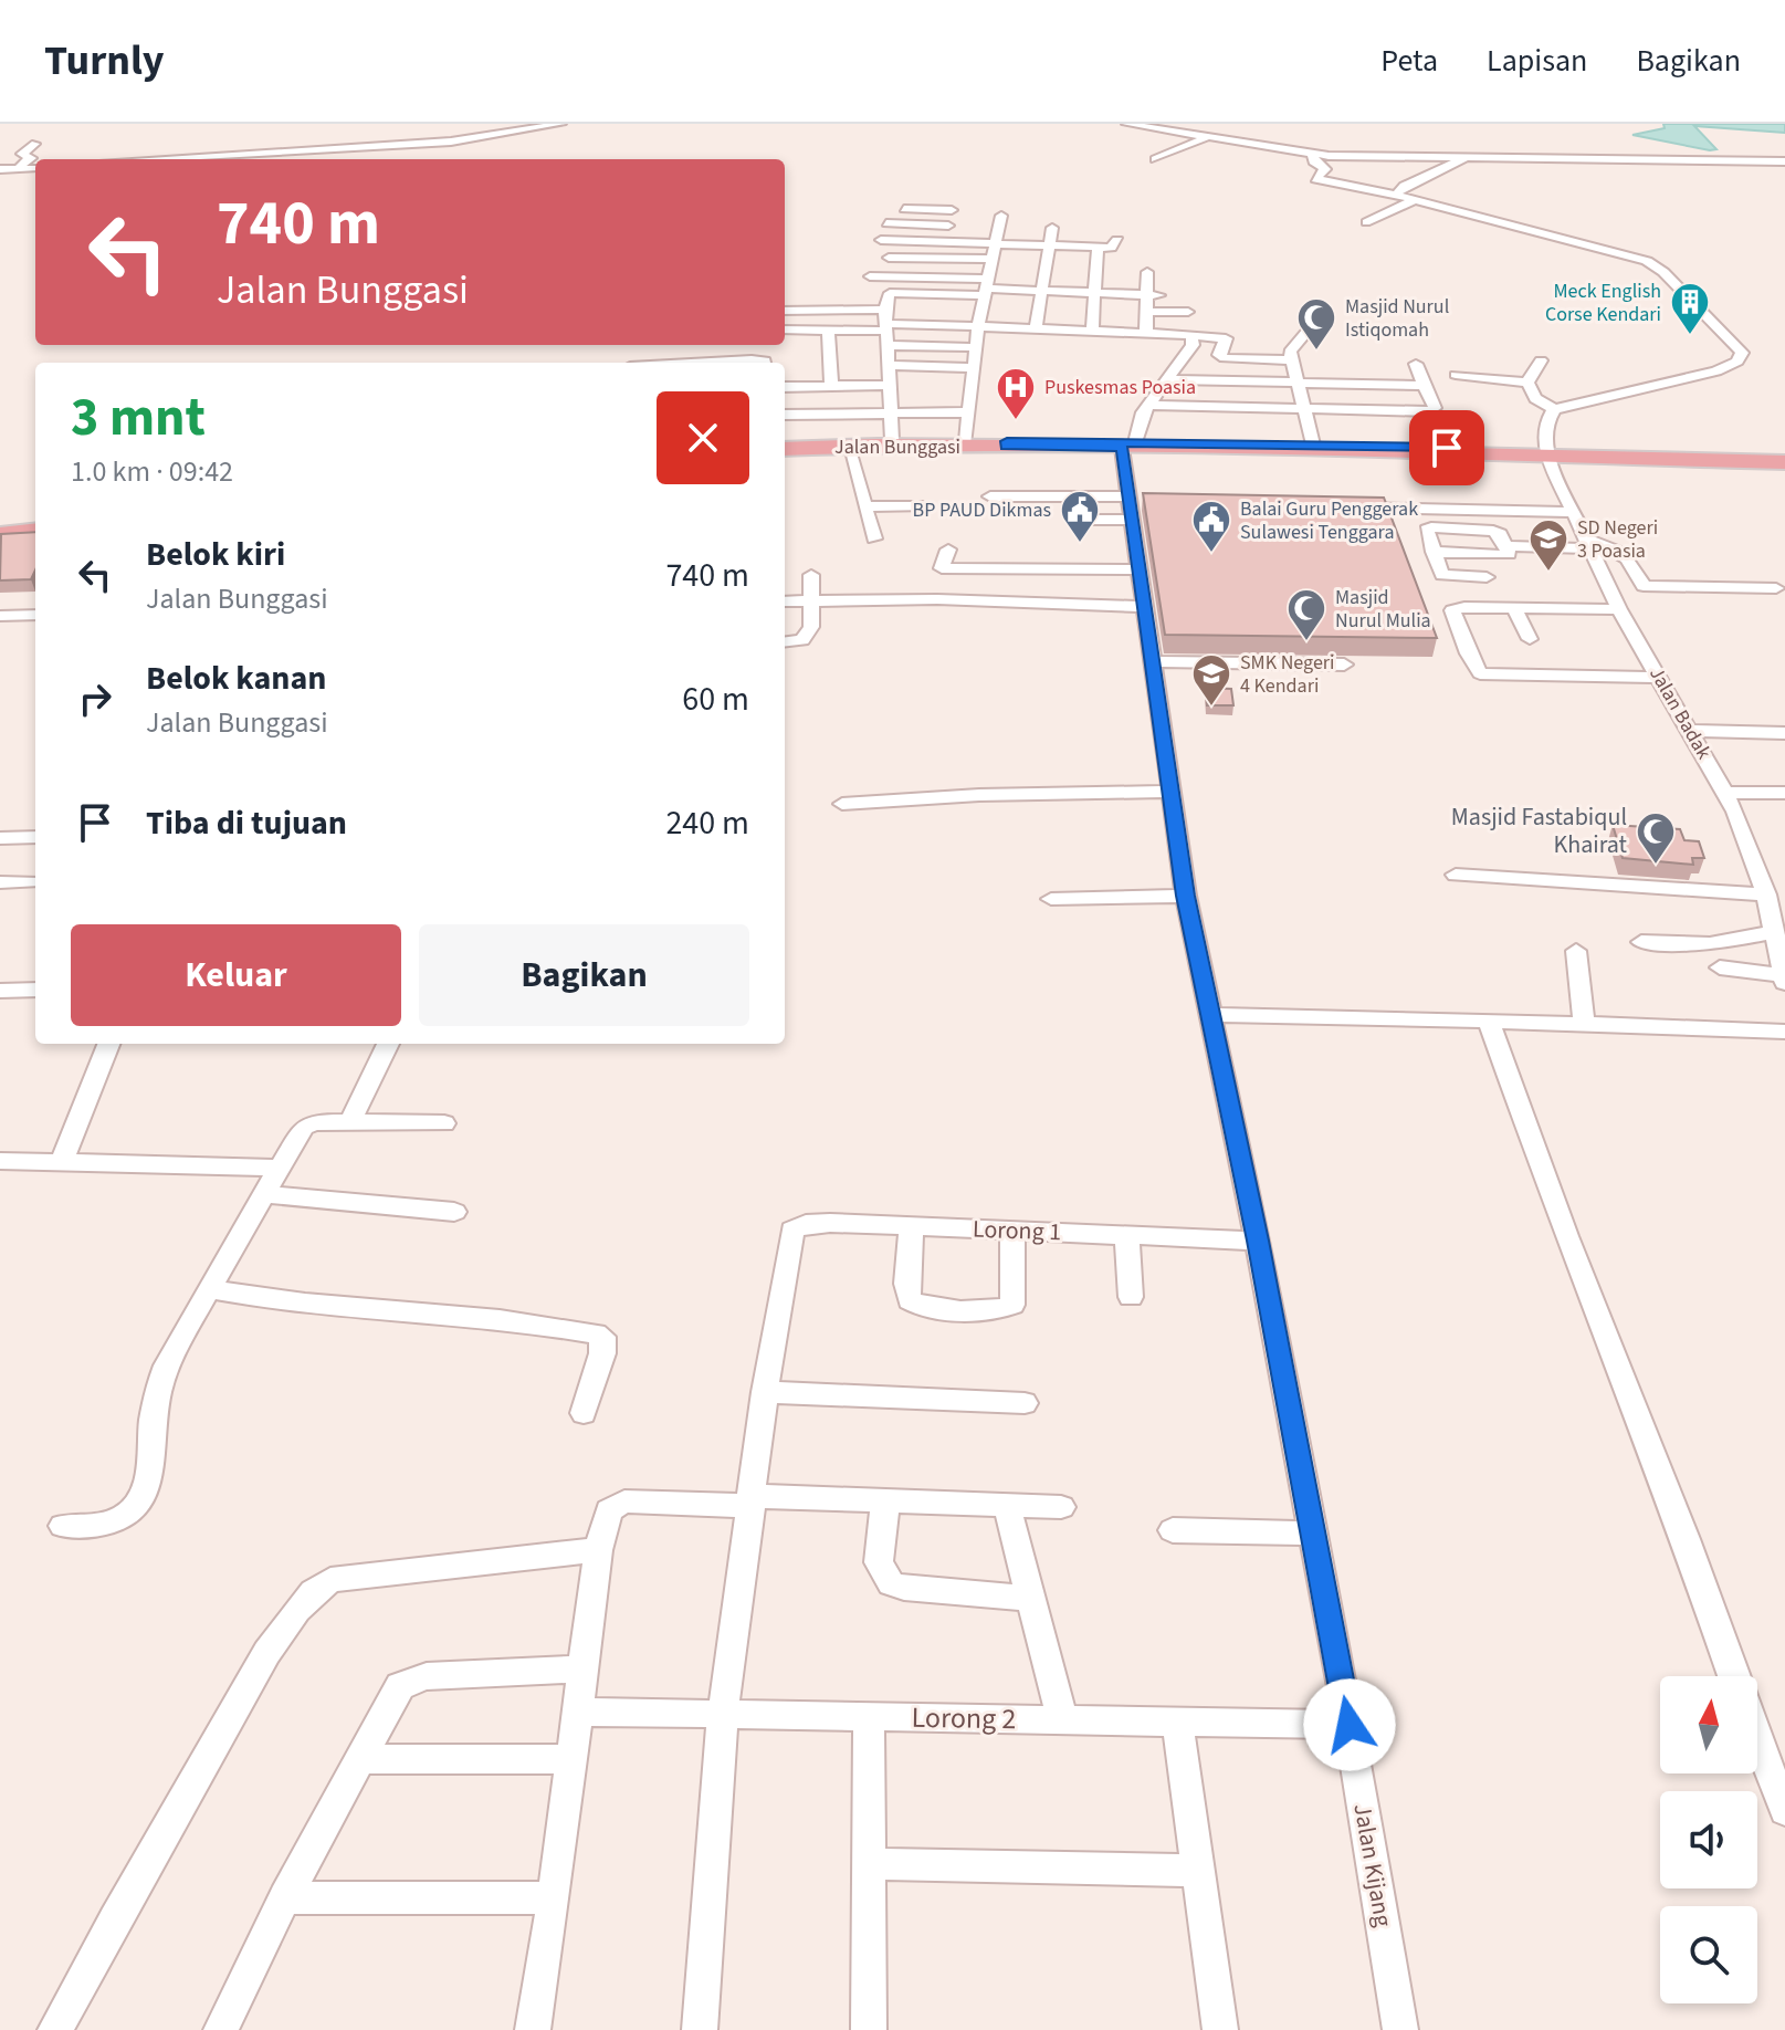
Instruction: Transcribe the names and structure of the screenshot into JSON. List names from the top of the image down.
{
  "streets": {
    "highway": ["Jalan Bunggasi"],
    "street": [
      "Jalan Badak",
      "Lorong 1",
      "Lorong 2",
      "Jalan Kijang"
    ]
  },
  "crossings": [
    ["Jalan Bunggasi", "Jalan Badak"],
    ["Jalan Bunggasi", "Jalan Kijang"],
    ["Lorong 1", "Jalan Kijang"],
    ["Lorong 2", "Jalan Kijang"]
  ],
  "places": {
    "building": ["Meck English Corse Kendari"],
    "mosque": ["Masjid Nurul Istiqomah", "Masjid Nurul Mulia", "Masjid Fastabiqul Khairat"],
    "hospital": ["Puskesmas Poasia"],
    "public building": ["BP PAUD Dikmas", "Balai Guru Penggerak Sulawesi Tenggara"],
    "school or university": ["SD Negeri 3 Poasia", "SMK Negeri 4 Kendari"]
  },
  "north": "top",
  "page": {
    "header": "Turnly",
    "nav": ["Peta", "Lapisan", "Bagikan"],
    "turn": ["740 m", "Jalan Bunggasi"],
    "heading": ["3 mnt", "1.0 km · 09:42"],
    "list": [
      {
        "name": "Belok kiri",
        "note": "Jalan Bunggasi",
        "value": "740 m"
      },
      {
        "name": "Belok kanan",
        "note": "Jalan Bunggasi",
        "value": "60 m"
      },
      {
        "name": "Tiba di tujuan",
        "value": "240 m"
      }
    ],
    "buttons": ["Keluar", "Bagikan"]
  }
}
